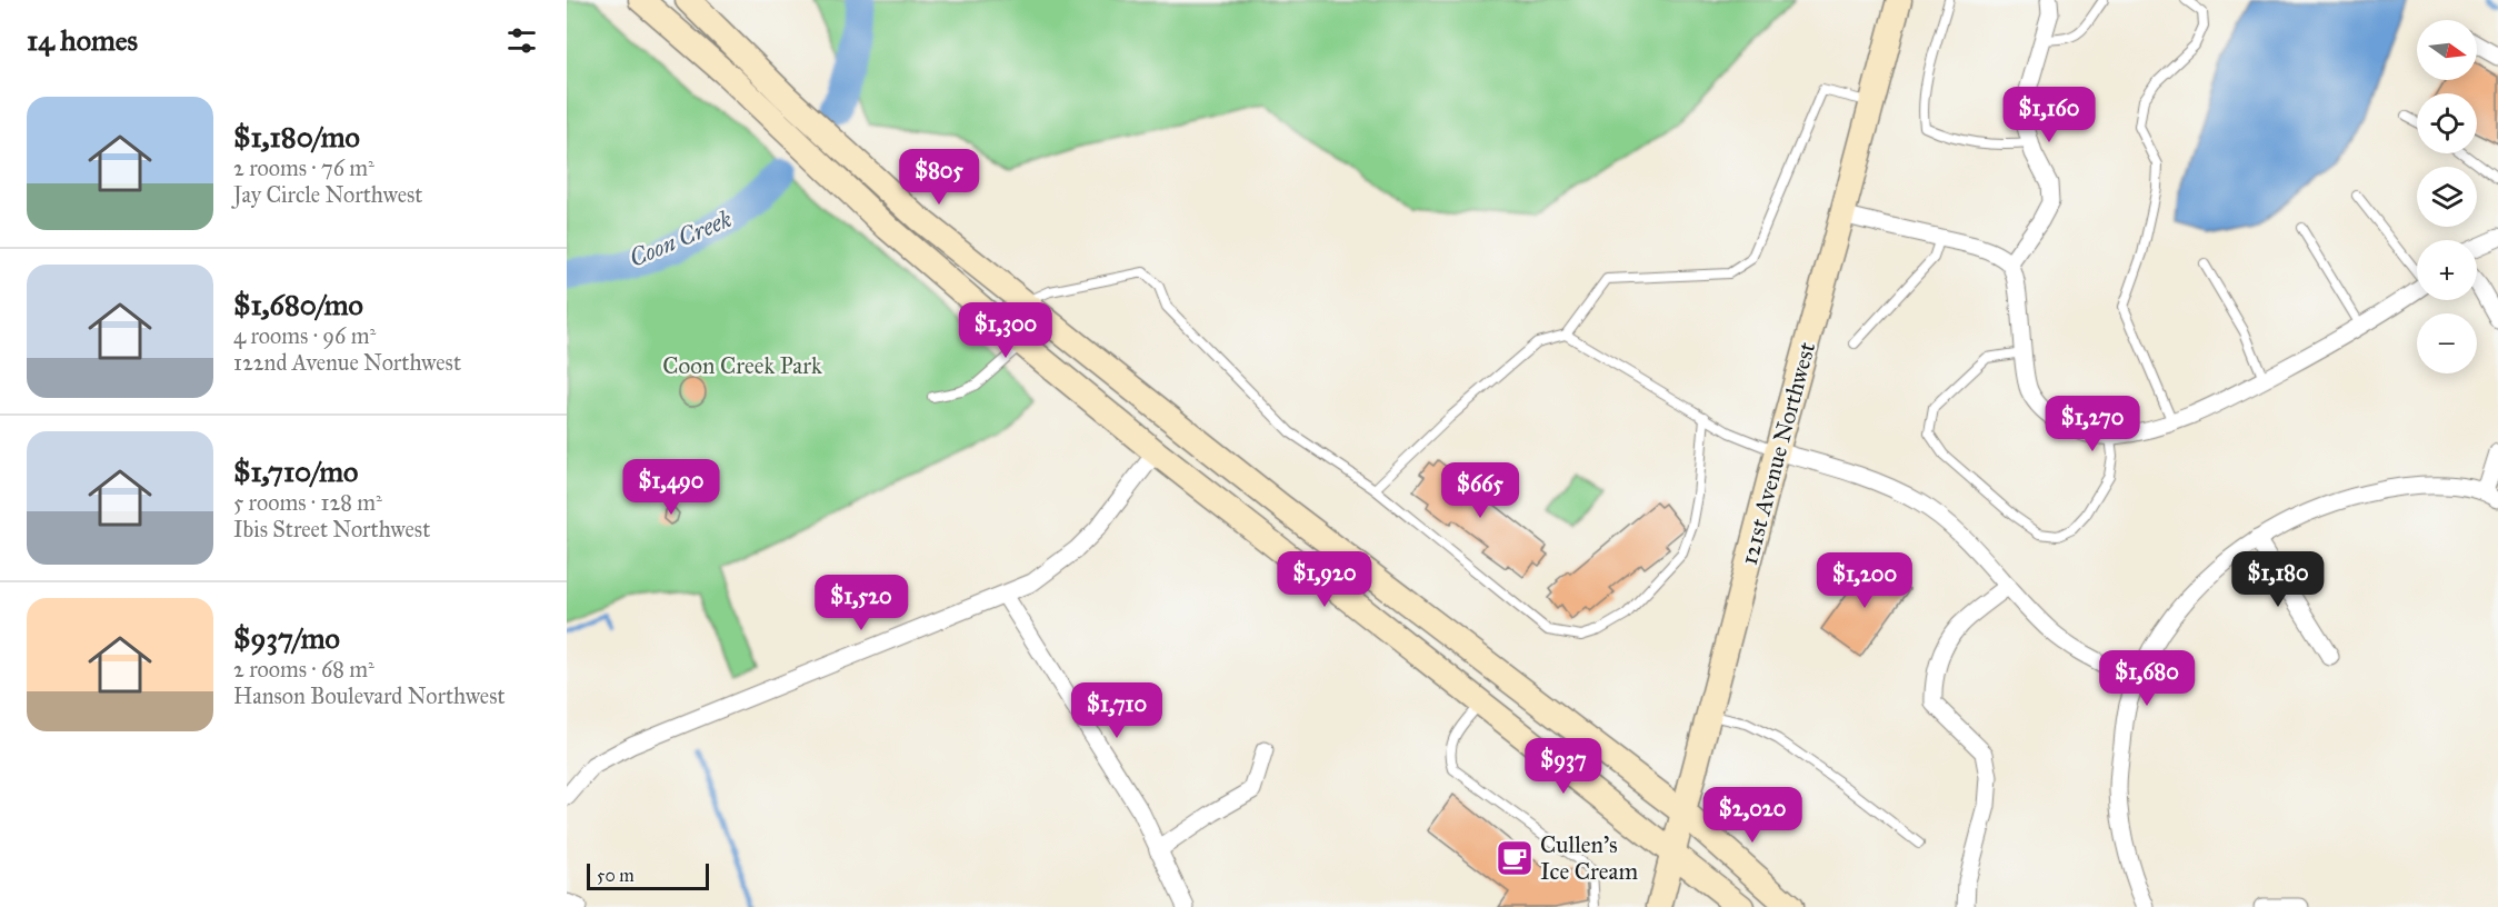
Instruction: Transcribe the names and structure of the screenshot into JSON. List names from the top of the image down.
{
  "streets": {
    "main road": ["121st Avenue Northwest"]
  },
  "water": ["Coon Creek"],
  "parks": ["Coon Creek Park"],
  "places": {
    "cafe": ["Cullen's Ice Cream"]
  },
  "scale_bar": "50 m",
  "north": "right",
  "page": {
    "heading": "14 homes",
    "map_buttons": ["+", "−"],
    "list": [
      {
        "name": "$1,180/mo",
        "note": "2 rooms · 76 m² · Jay Circle Northwest"
      },
      {
        "name": "$1,680/mo",
        "note": "4 rooms · 96 m² · 122nd Avenue Northwest"
      },
      {
        "name": "$1,710/mo",
        "note": "5 rooms · 128 m² · Ibis Street Northwest"
      },
      {
        "name": "$937/mo",
        "note": "2 rooms · 68 m² · Hanson Boulevard Northwest"
      }
    ],
    "price": [
      "$1,160",
      "$805",
      "$1,300",
      "$1,270",
      "$1,490",
      "$665",
      "$1,920",
      "$1,180",
      "$1,200",
      "$1,520",
      "$1,680",
      "$1,710",
      "$937",
      "$2,020"
    ],
    "scale": "50 m"
  }
}
